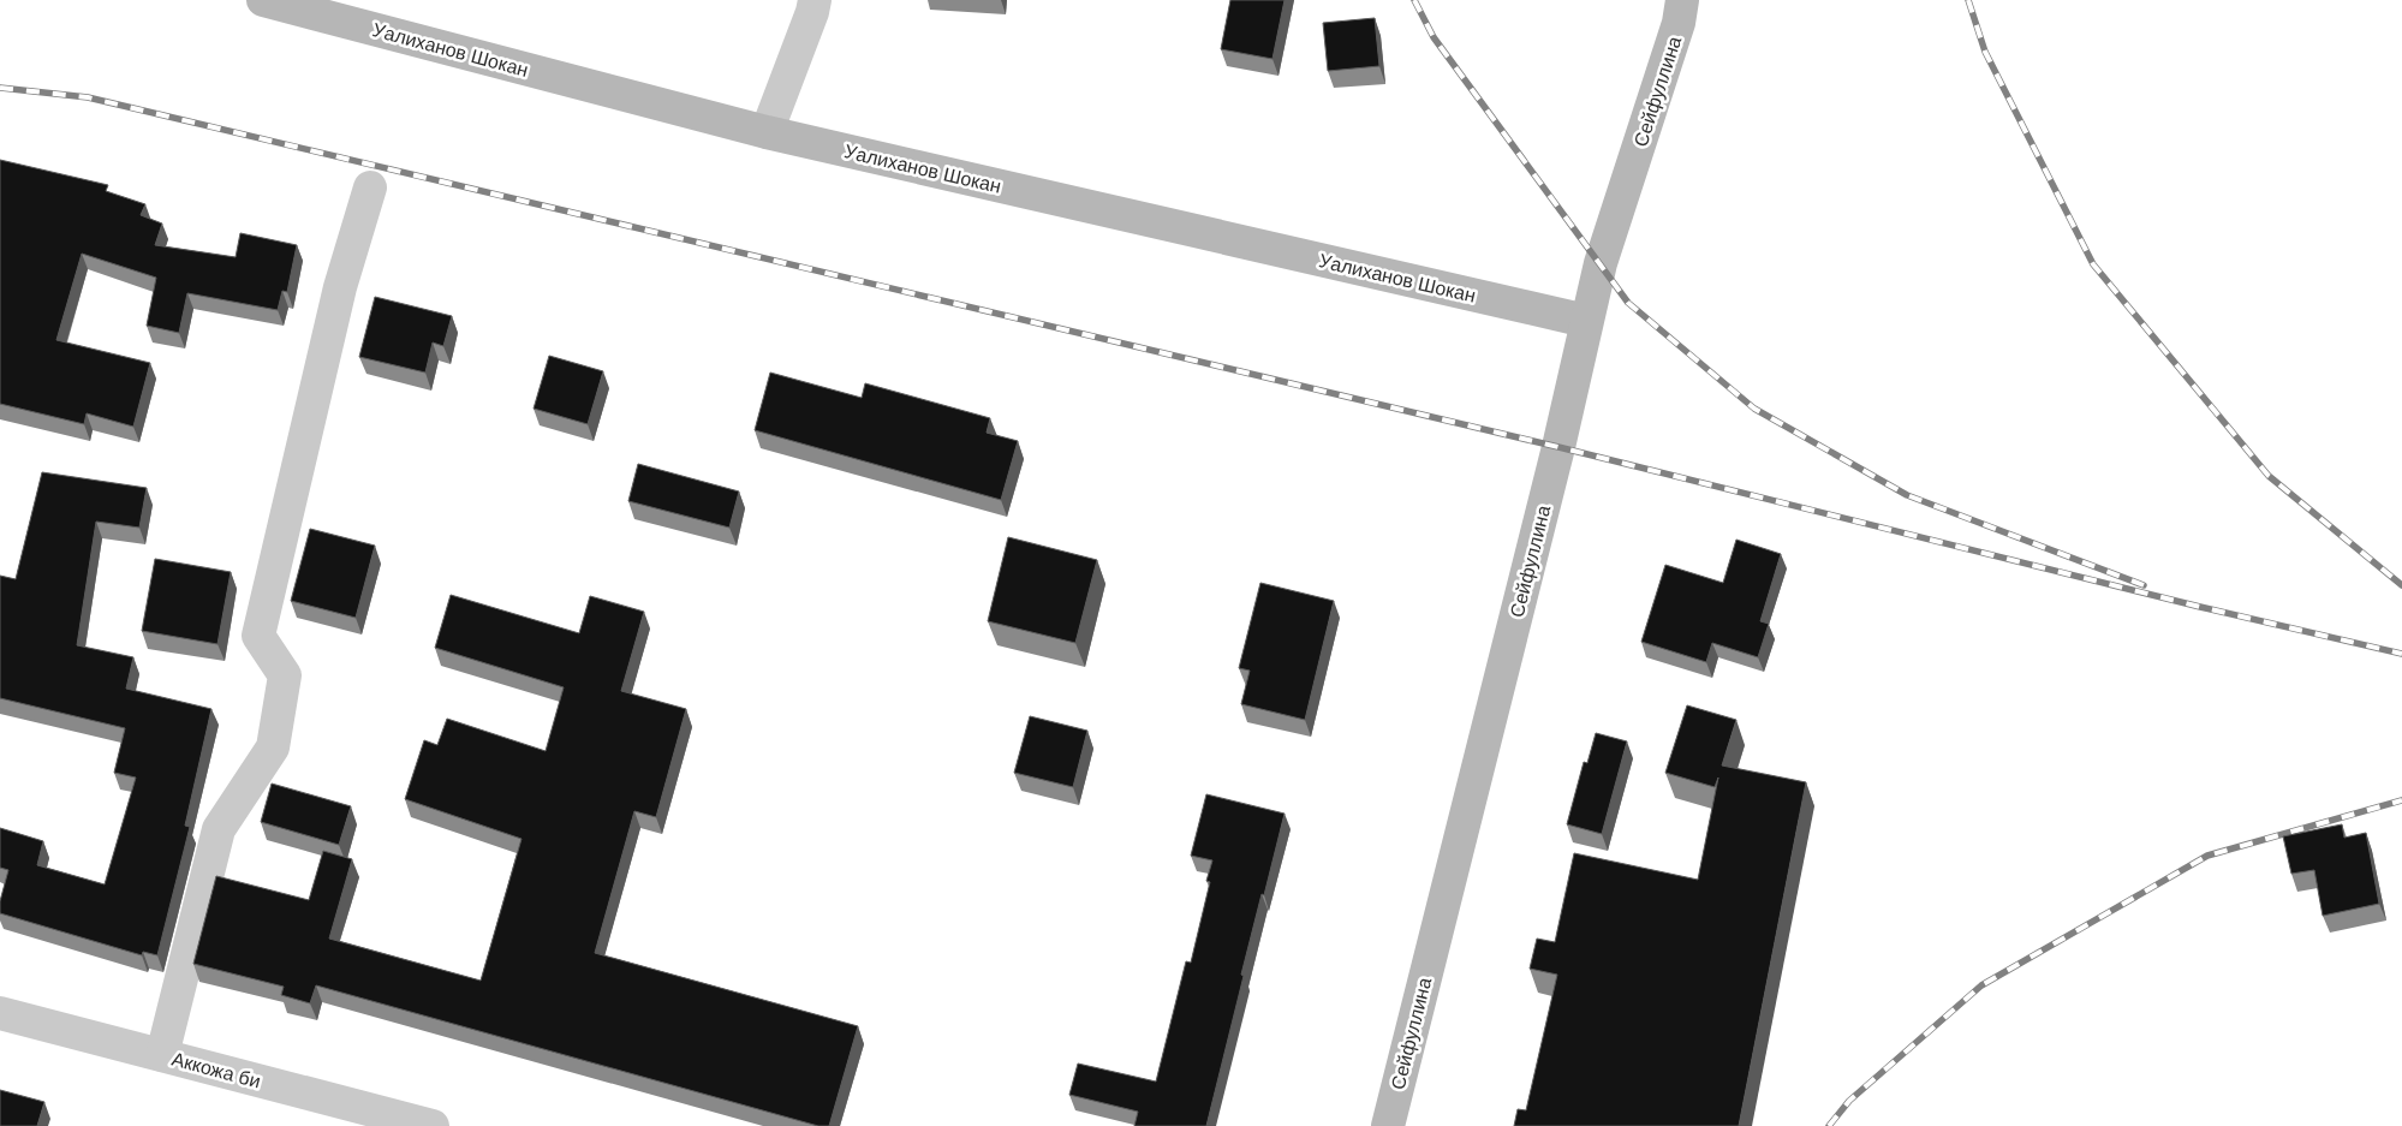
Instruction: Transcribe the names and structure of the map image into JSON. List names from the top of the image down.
{
  "streets": {
    "street": ["Уалиханов Шокан", "Сейфуллина", "Аккожа би"]
  },
  "crossings": [
    ["Уалиханов Шокан", "Сейфуллина"]
  ]
}
